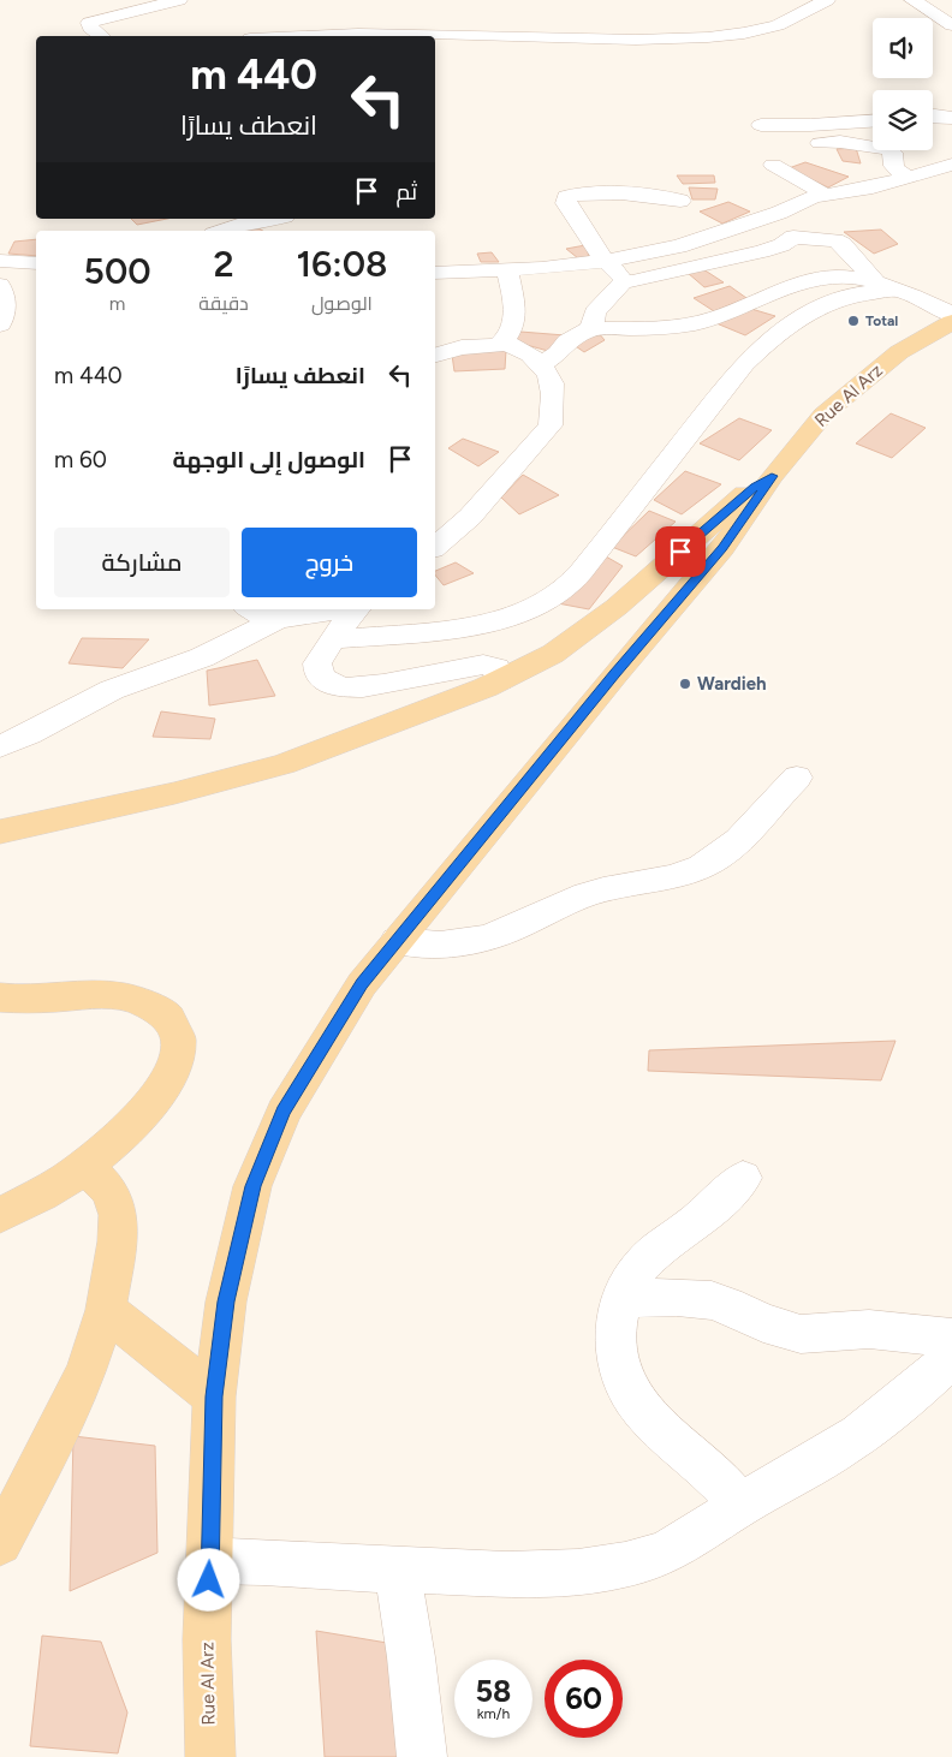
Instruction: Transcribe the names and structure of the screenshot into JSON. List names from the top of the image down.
{
  "streets": {
    "main road": ["Rue Al Arz"]
  },
  "places": ["Total", "Wardieh"],
  "page": {
    "turn": ["440 m", "انعطف يسارًا"],
    "then": "ثم",
    "eta": [
      "16:08",
      "الوصول",
      "2",
      "دقيقة",
      "500",
      "m"
    ],
    "list": [
      {
        "name": "انعطف يسارًا",
        "value": "440 m"
      },
      {
        "name": "الوصول إلى الوجهة",
        "value": "60 m"
      }
    ],
    "buttons": ["خروج", "مشاركة"],
    "speed": "58 km/h",
    "limit": "60"
  }
}
